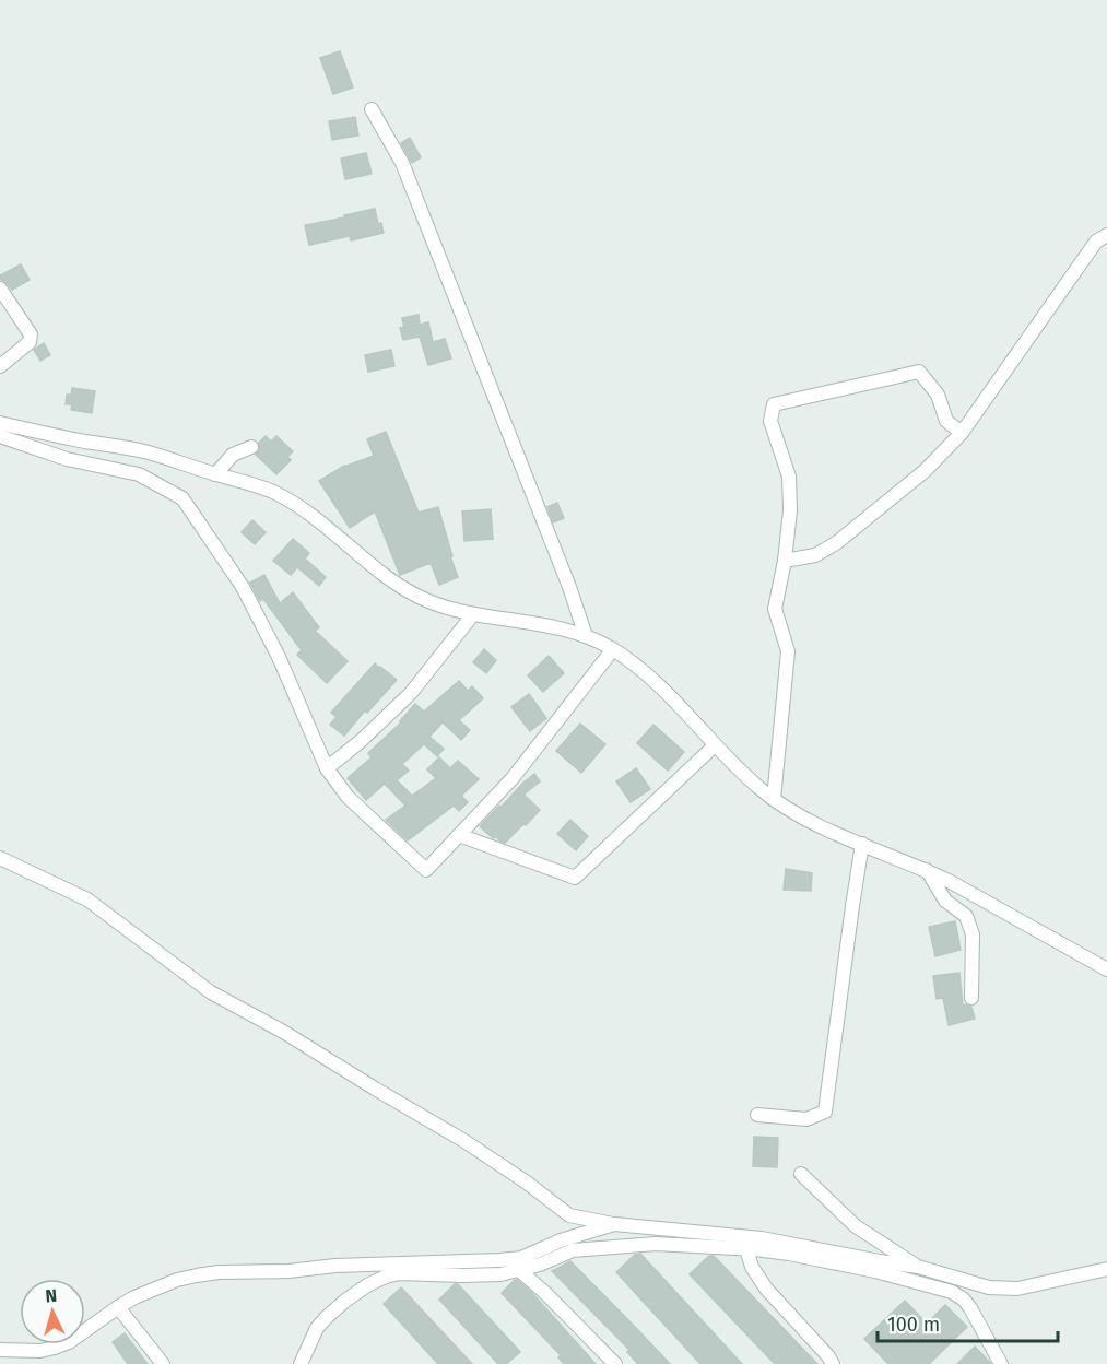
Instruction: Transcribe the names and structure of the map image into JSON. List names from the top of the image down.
{
  "scale_bar": "100 m",
  "north": "top"
}
